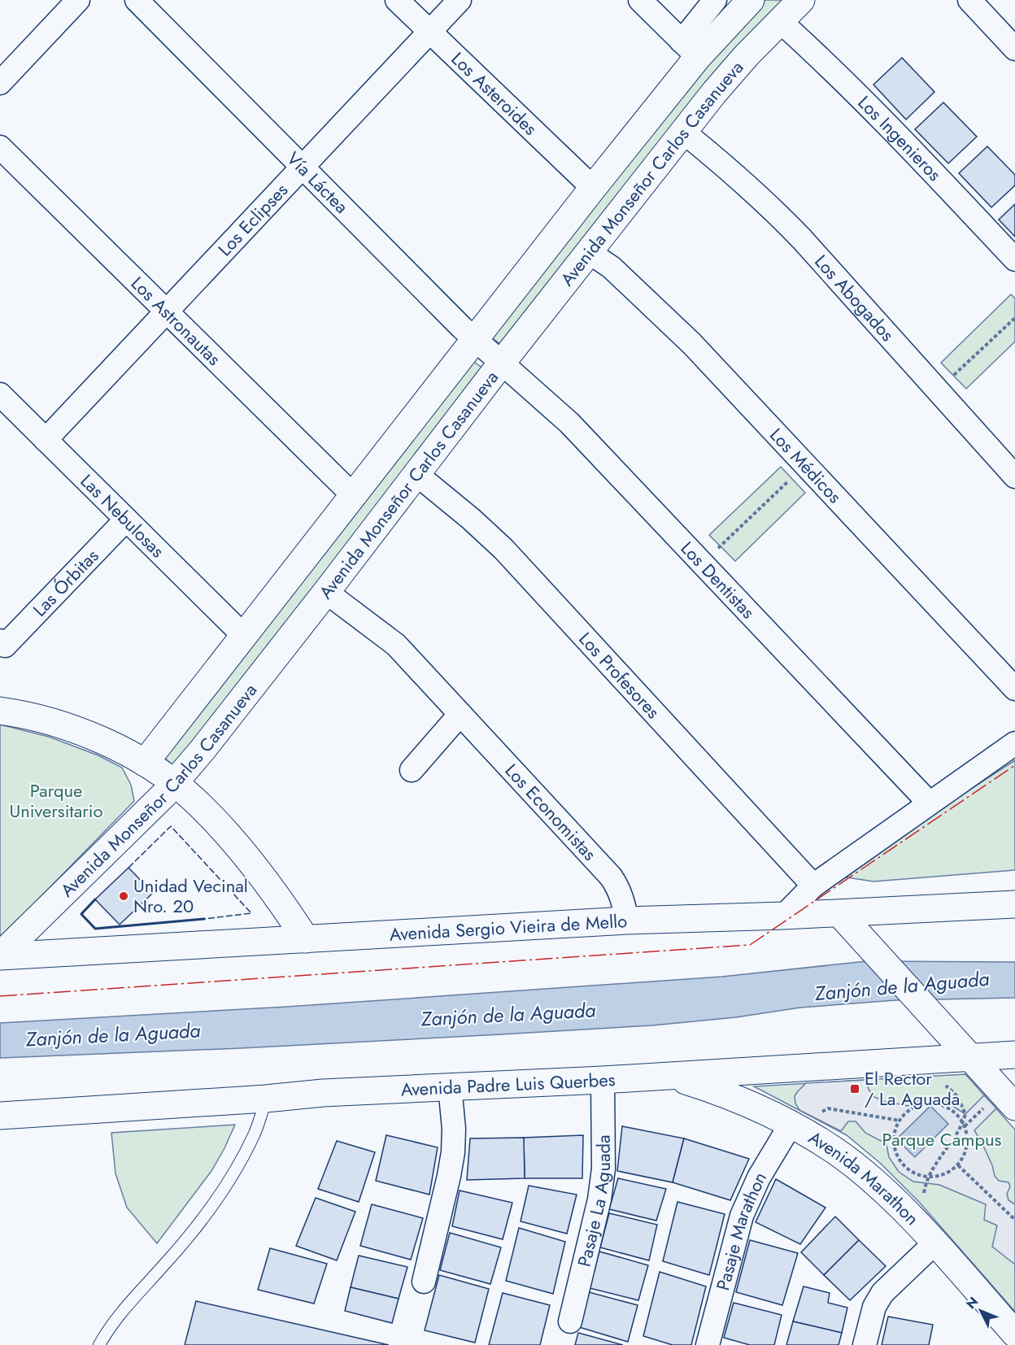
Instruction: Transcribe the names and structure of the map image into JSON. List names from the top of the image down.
{
  "streets": {
    "main road": [
      "Avenida Monseñor Carlos Casanueva",
      "Avenida Sergio Vieira de Mello",
      "Avenida Padre Luis Querbes",
      "Avenida Marathon"
    ],
    "street": [
      "Los Asteroides",
      "Los Ingenieros",
      "Vía Láctea",
      "Los Eclipses",
      "Los Abogados",
      "Los Astronautas",
      "Los Médicos",
      "Las Nebulosas",
      "Los Dentistas",
      "Las Órbitas",
      "Los Profesores",
      "Los Economistas",
      "Pasaje La Aguada",
      "Pasaje Marathon"
    ]
  },
  "crossings": [
    ["Los Asteroides", "Avenida Monseñor Carlos Casanueva"],
    ["Los Asteroides", "Los Eclipses"],
    ["Los Ingenieros", "Avenida Monseñor Carlos Casanueva"],
    ["Avenida Monseñor Carlos Casanueva", "Vía Láctea"],
    ["Avenida Monseñor Carlos Casanueva", "Los Abogados"],
    ["Avenida Monseñor Carlos Casanueva", "Los Astronautas"],
    ["Avenida Monseñor Carlos Casanueva", "Los Médicos"],
    ["Avenida Monseñor Carlos Casanueva", "Las Nebulosas"],
    ["Avenida Monseñor Carlos Casanueva", "Los Dentistas"],
    ["Avenida Monseñor Carlos Casanueva", "Los Profesores"],
    ["Avenida Monseñor Carlos Casanueva", "Los Economistas"],
    ["Avenida Monseñor Carlos Casanueva", "Avenida Sergio Vieira de Mello"],
    ["Vía Láctea", "Los Eclipses"],
    ["Vía Láctea", "Los Dentistas"],
    ["Los Eclipses", "Los Astronautas"],
    ["Los Eclipses", "Las Nebulosas"],
    ["Las Nebulosas", "Las Órbitas"],
    ["Los Economistas", "Avenida Sergio Vieira de Mello"],
    ["Avenida Padre Luis Querbes", "Avenida Marathon"],
    ["Avenida Padre Luis Querbes", "Pasaje La Aguada"],
    ["Avenida Marathon", "Pasaje Marathon"]
  ],
  "water": ["Zanjón de la Aguada"],
  "parks": ["Parque Universitario", "Parque Campus"],
  "places": {
    "other": ["Unidad Vecinal Nro. 20"],
    "transit": ["El Rector / La Aguada"]
  },
  "north": "top left"
}
